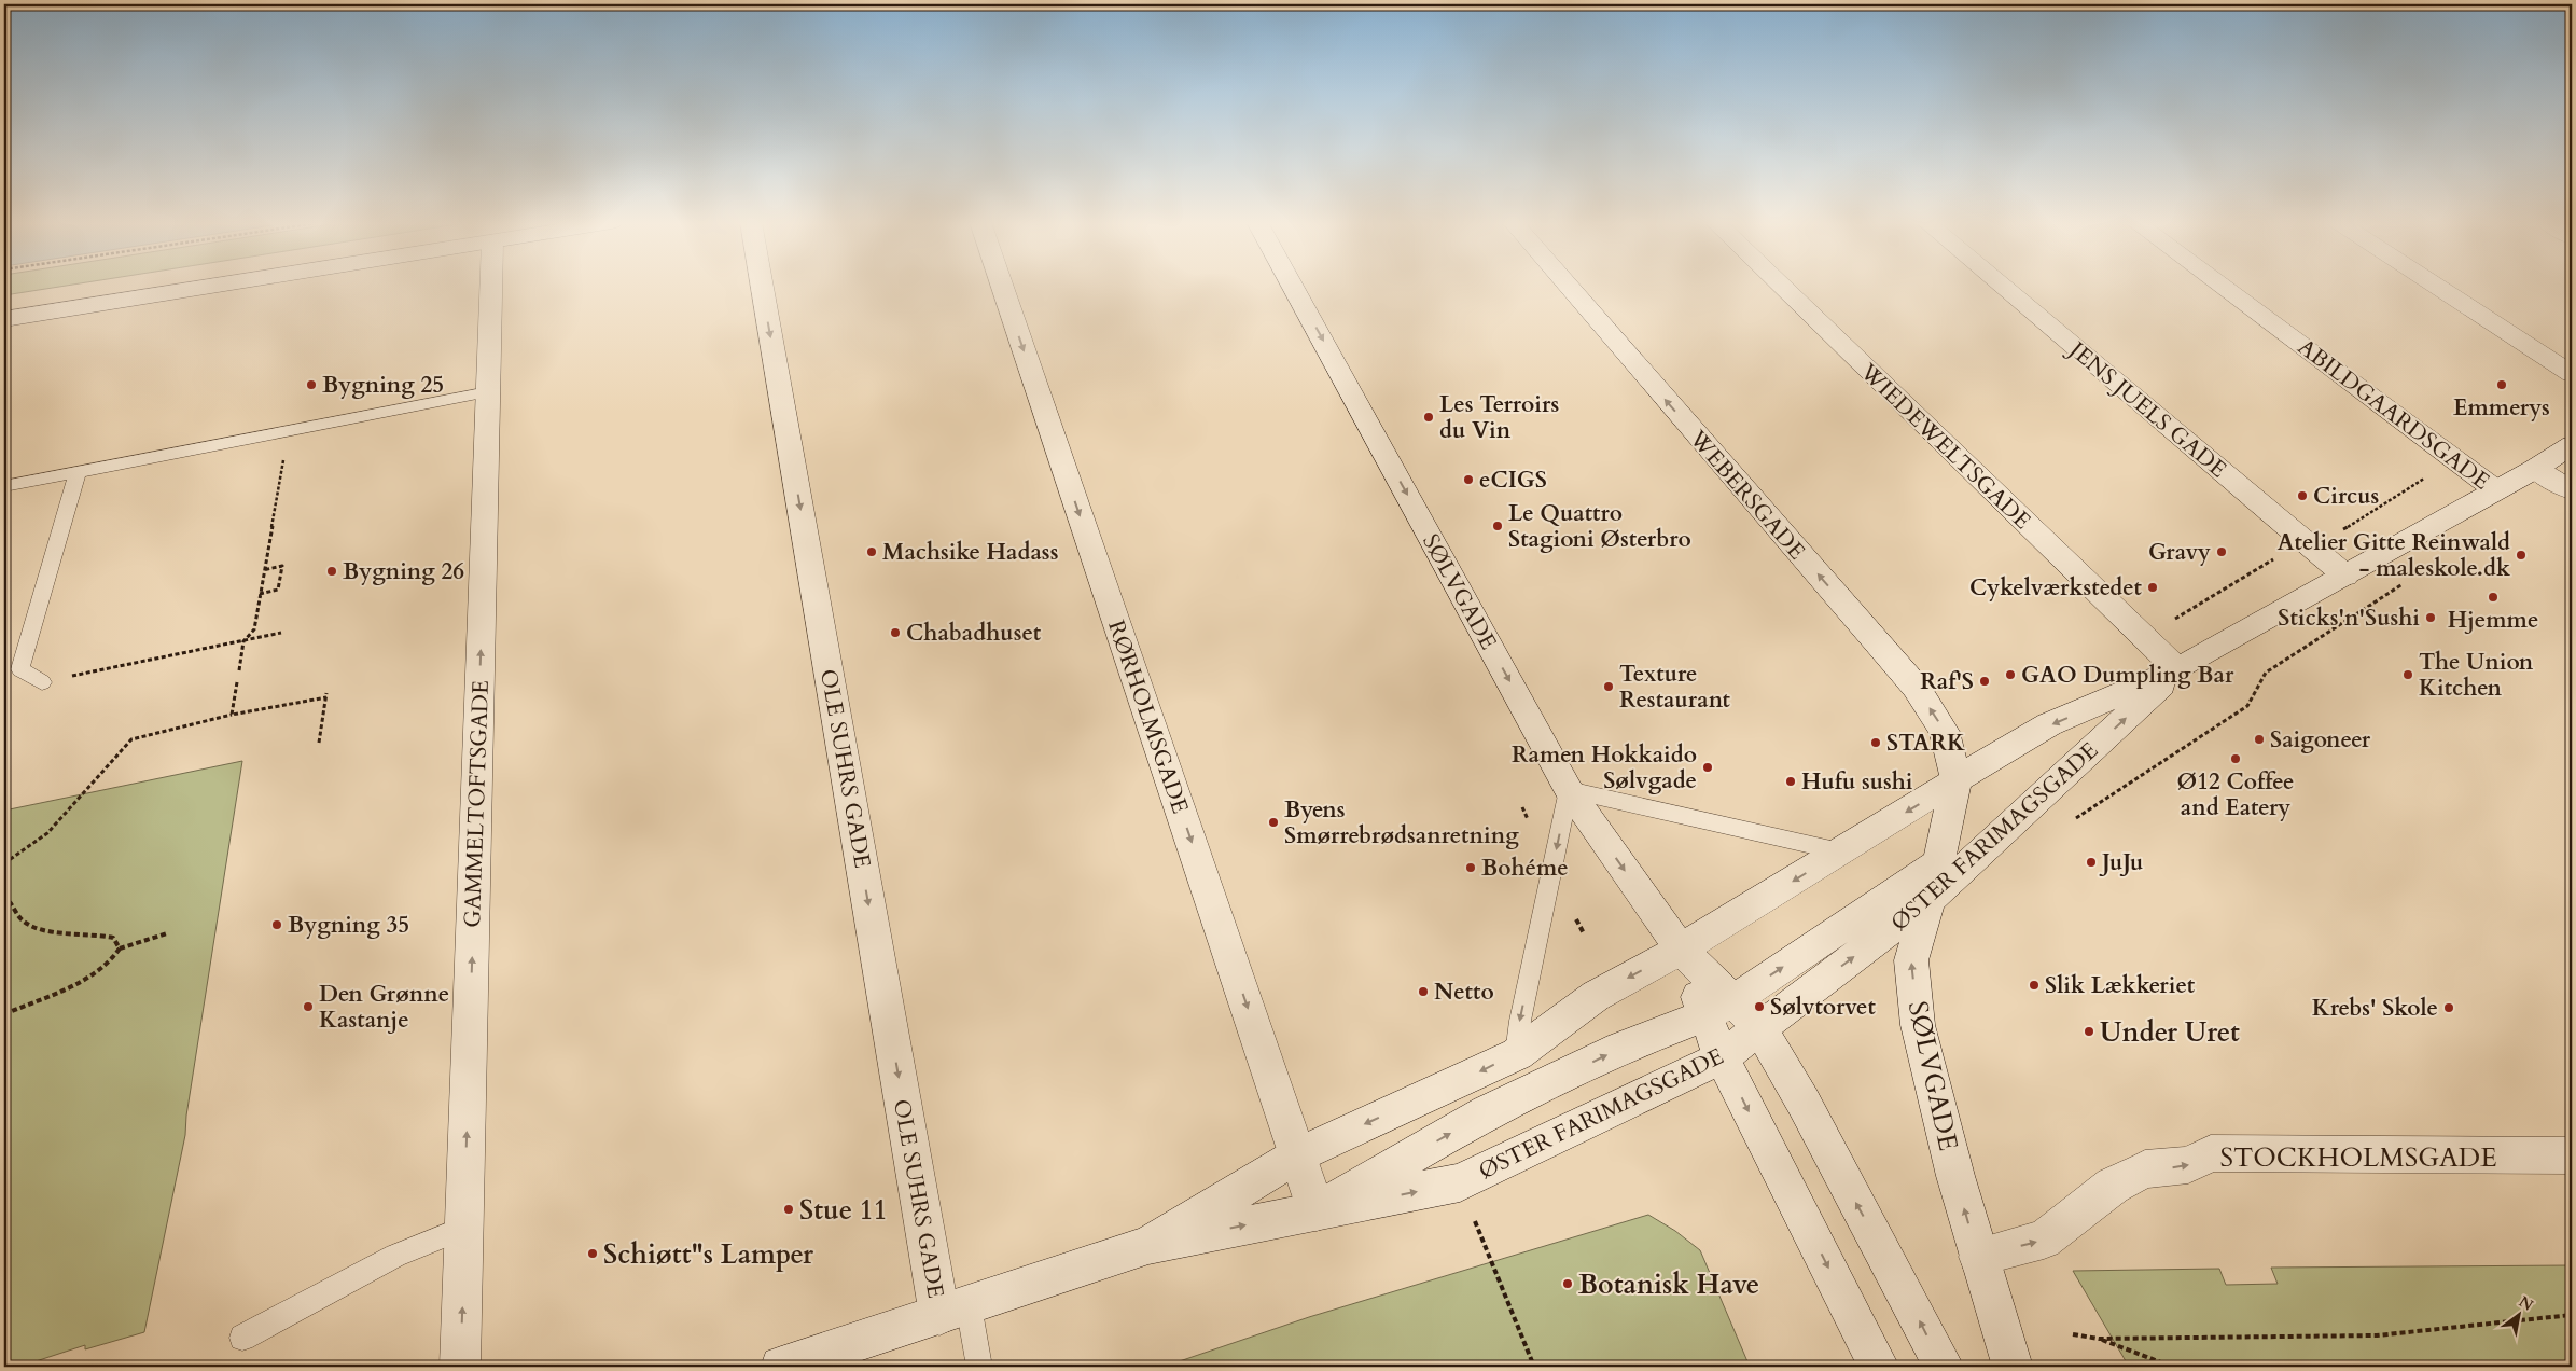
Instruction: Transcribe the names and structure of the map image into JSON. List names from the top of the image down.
{
  "streets": {
    "street": [
      "JENS JUELS GADE",
      "ABILDGAARDSGADE",
      "WIEDEWELTSGADE",
      "WEBERSGADE",
      "SØLVGADE",
      "RØRHOLMSGADE",
      "OLE SUHRS GADE",
      "GAMMELTOFTSGADE",
      "ØSTER FARIMAGSGADE",
      "STOCKHOLMSGADE"
    ]
  },
  "crossings": [
    ["JENS JUELS GADE", "ØSTER FARIMAGSGADE"],
    ["ABILDGAARDSGADE", "ØSTER FARIMAGSGADE"],
    ["WIEDEWELTSGADE", "ØSTER FARIMAGSGADE"],
    ["WEBERSGADE", "SØLVGADE"],
    ["WEBERSGADE", "ØSTER FARIMAGSGADE"],
    ["SØLVGADE", "ØSTER FARIMAGSGADE"],
    ["SØLVGADE", "STOCKHOLMSGADE"],
    ["RØRHOLMSGADE", "ØSTER FARIMAGSGADE"],
    ["OLE SUHRS GADE", "ØSTER FARIMAGSGADE"]
  ],
  "one_way": [
    "WEBERSGADE",
    "RØRHOLMSGADE",
    "OLE SUHRS GADE",
    "GAMMELTOFTSGADE",
    "STOCKHOLMSGADE"
  ],
  "places": [
    "Bygning 25",
    "Emmerys",
    "Les Terroirs du Vin",
    "eCIGS",
    "Circus",
    "Le Quattro Stagioni Østerbro",
    "Machsike Hadass",
    "Gravy",
    "Atelier Gitte Reinwald - maleskole.dk",
    "Bygning 26",
    "Cykelværkstedet",
    "Hjemme",
    "Sticks'n'Sushi",
    "Chabadhuset",
    "GAO Dumpling Bar",
    "The Union Kitchen",
    "Raf'S",
    "Texture Restaurant",
    "Saigoneer",
    "STARK",
    "Ø12 Coffee and Eatery",
    "Ramen Hokkaido Sølvgade",
    "Hufu sushi",
    "Byens Smørrebrødsanretning",
    "JuJu",
    "Bohéme",
    "Bygning 35",
    "Slik Lækkeriet",
    "Netto",
    "Den Grønne Kastanje",
    "Sølvtorvet",
    "Krebs' Skole",
    "Under Uret",
    "Stue 11",
    "Schiøtt\"s Lamper",
    "Botanisk Have"
  ],
  "north": "top right"
}
